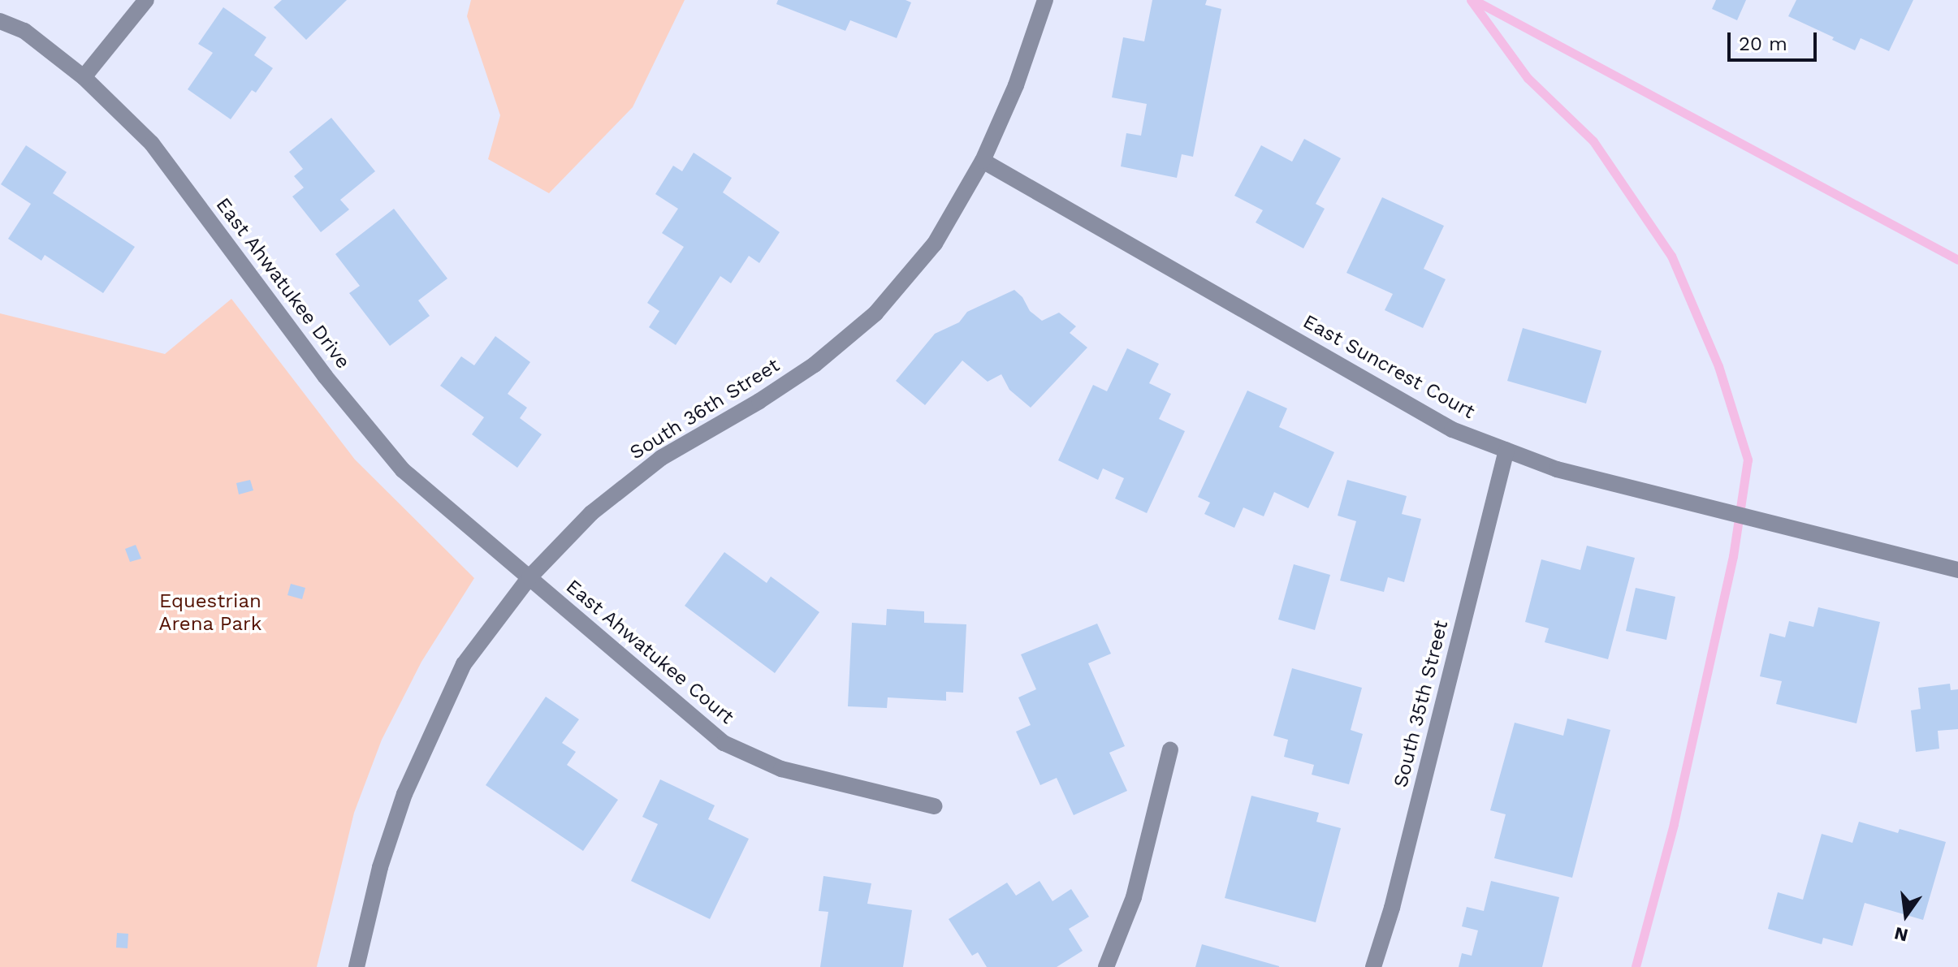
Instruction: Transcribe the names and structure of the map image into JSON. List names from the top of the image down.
{
  "streets": {
    "street": [
      "East Ahwatukee Drive",
      "East Suncrest Court",
      "South 36th Street",
      "East Ahwatukee Court",
      "South 35th Street"
    ]
  },
  "crossings": [
    ["East Ahwatukee Drive", "South 36th Street"],
    ["East Ahwatukee Drive", "East Ahwatukee Court"],
    ["East Suncrest Court", "South 36th Street"],
    ["East Suncrest Court", "South 35th Street"],
    ["South 36th Street", "East Ahwatukee Court"]
  ],
  "parks": ["Equestrian Arena Park"],
  "scale_bar": "20 m",
  "north": "bottom"
}
